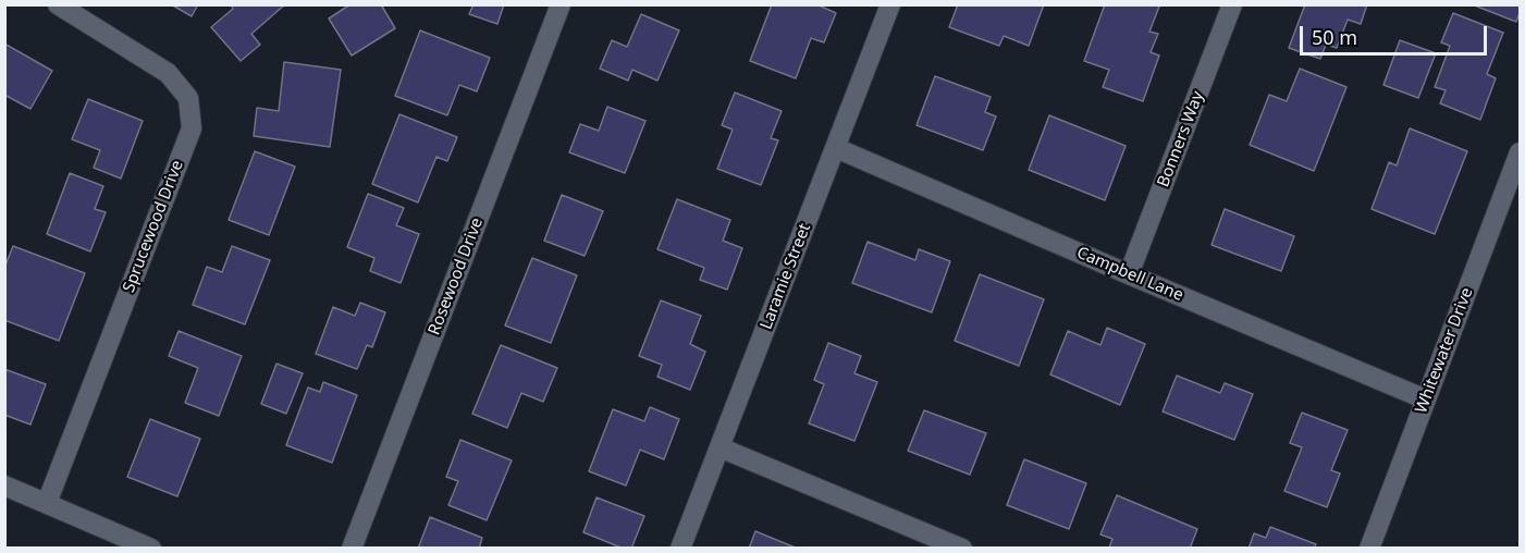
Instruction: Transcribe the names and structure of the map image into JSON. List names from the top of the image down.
{
  "streets": {
    "street": [
      "Bonners Way",
      "Sprucewood Drive",
      "Campbell Lane",
      "Rosewood Drive",
      "Laramie Street",
      "Whitewater Drive"
    ]
  },
  "crossings": [
    ["Bonners Way", "Campbell Lane"],
    ["Campbell Lane", "Laramie Street"],
    ["Campbell Lane", "Whitewater Drive"]
  ],
  "scale_bar": "50 m"
}
